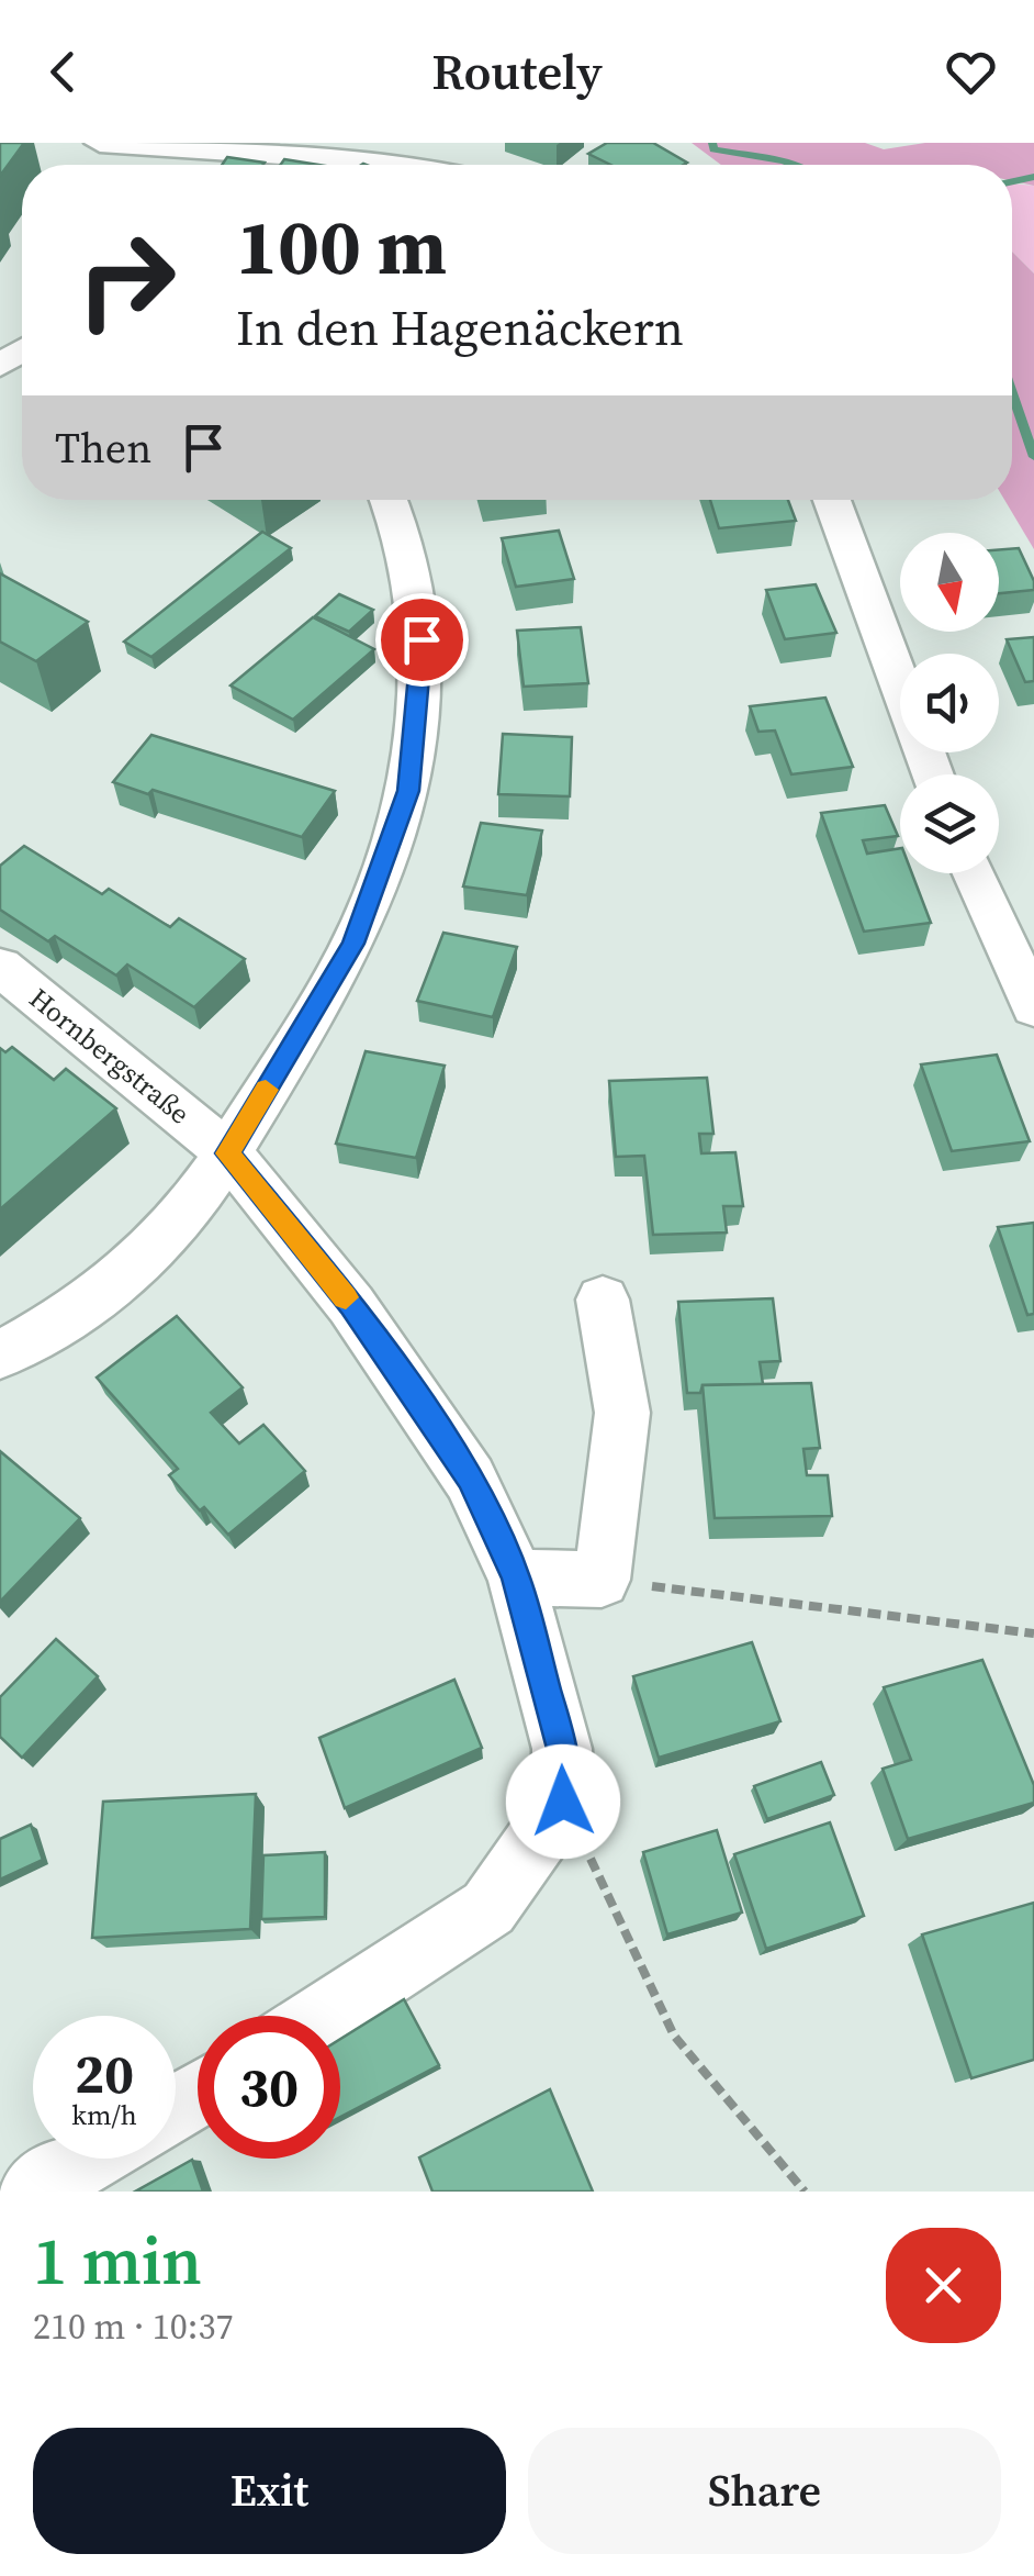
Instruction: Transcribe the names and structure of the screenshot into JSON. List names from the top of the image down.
{
  "streets": {
    "street": ["Hornbergstraße"]
  },
  "north": "bottom",
  "page": {
    "header": "Routely",
    "turn": ["100 m", "In den Hagenäckern"],
    "then": "Then",
    "speed": "20 km/h",
    "limit": "30",
    "heading": ["1 min", "210 m · 10:37"],
    "buttons": ["Exit", "Share"]
  }
}
